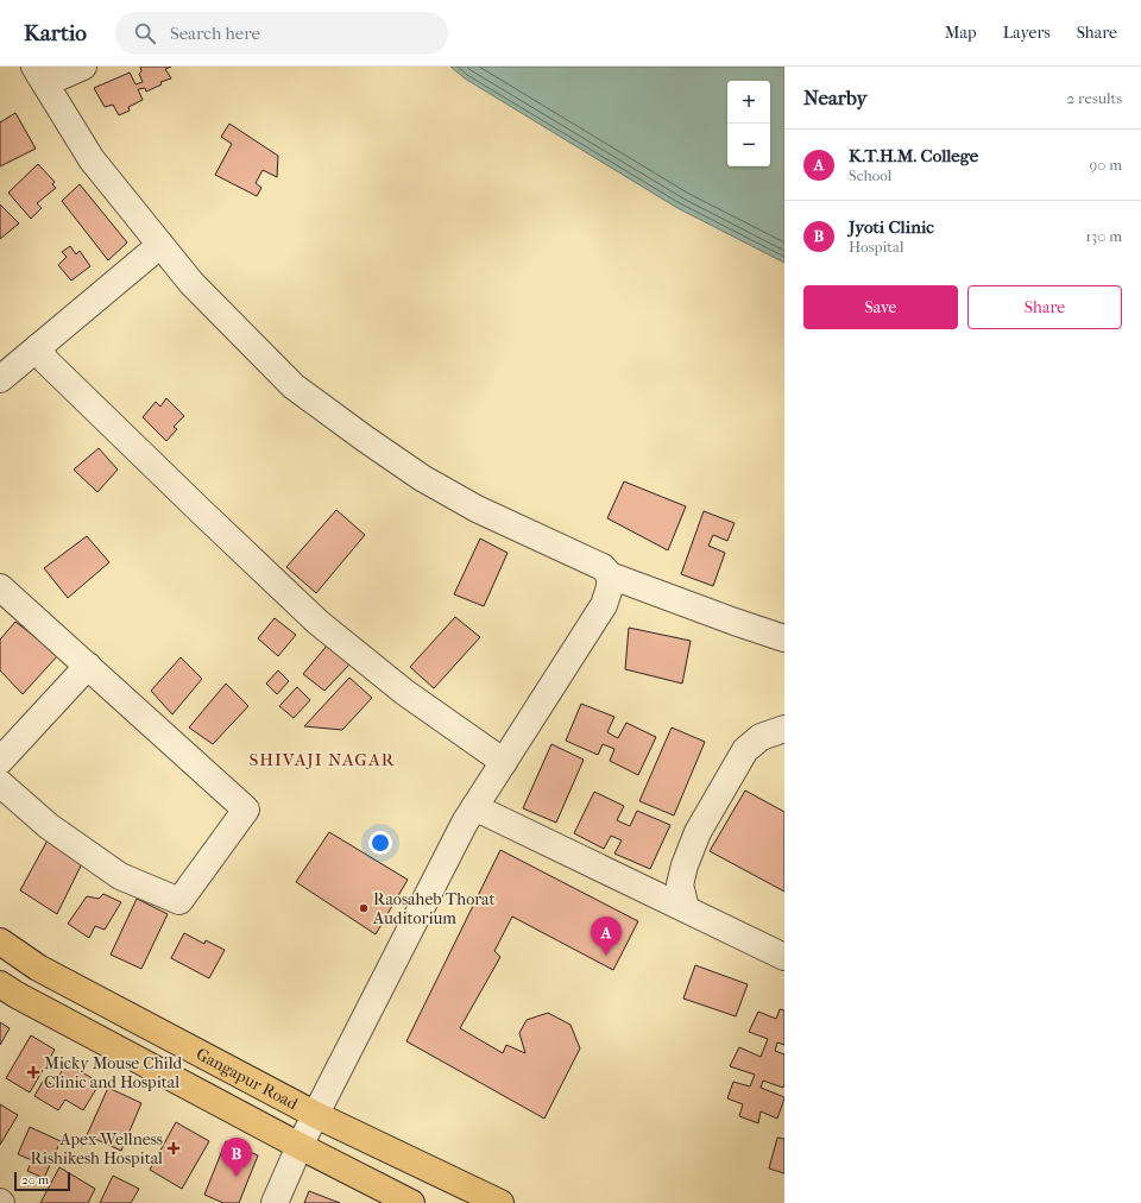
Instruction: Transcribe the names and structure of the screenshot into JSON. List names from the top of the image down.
{
  "streets": {
    "main road": ["Gangapur Road"]
  },
  "districts": ["SHIVAJI NAGAR"],
  "places": {
    "other": ["Raosaheb Thorat Auditorium"],
    "health": ["Micky Mouse Child Clinic and Hospital", "Apex Wellness Rishikesh Hospital"]
  },
  "scale_bar": "20 m",
  "page": {
    "header": "Kartio",
    "search": "Search here",
    "nav": ["Map", "Layers", "Share"],
    "heading": ["Nearby", "2 results"],
    "map_buttons": ["+", "−"],
    "list": [
      {
        "mark": "A",
        "name": "K.T.H.M. College",
        "note": "School",
        "value": "90 m"
      },
      {
        "mark": "B",
        "name": "Jyoti Clinic",
        "note": "Hospital",
        "value": "130 m"
      }
    ],
    "buttons": ["Save", "Share"],
    "pins": ["A", "B"],
    "scale": "20 m"
  }
}
